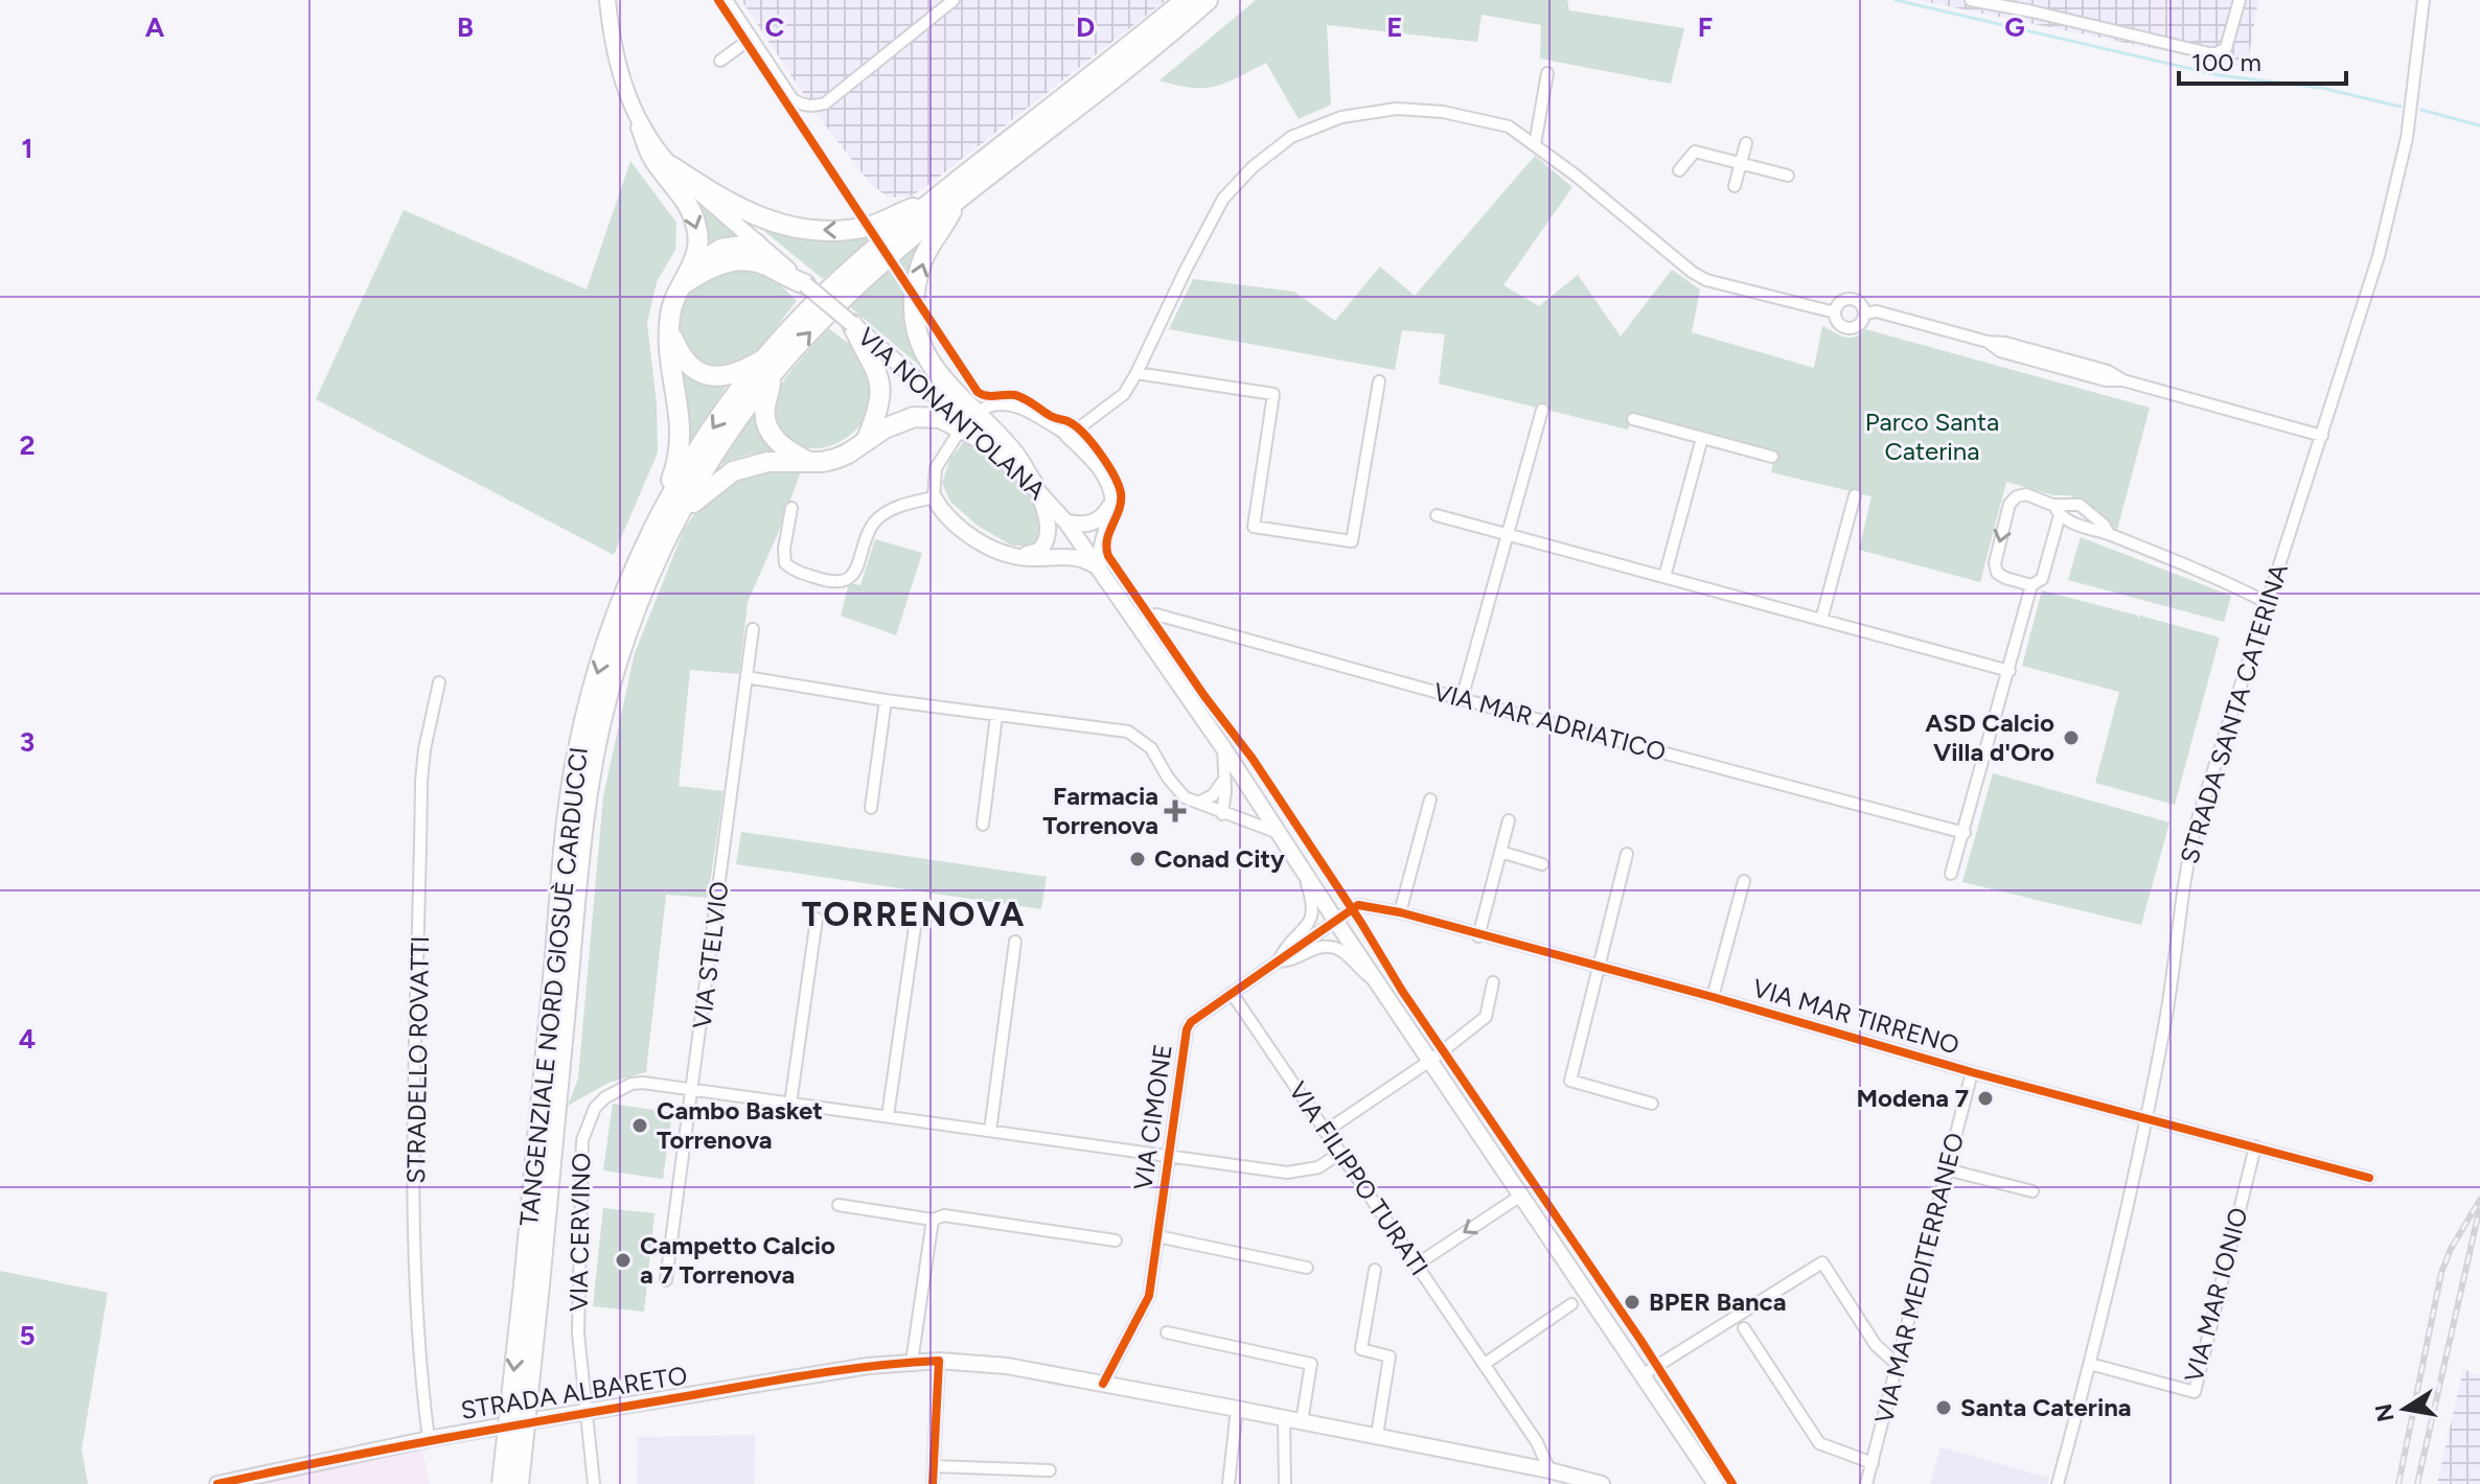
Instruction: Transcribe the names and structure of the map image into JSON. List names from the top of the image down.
{
  "streets": {
    "highway": ["TANGENZIALE NORD GIOSUÈ CARDUCCI"],
    "main road": ["VIA NONANTOLANA", "STRADA ALBARETO"],
    "street": [
      "STRADA SANTA CATERINA",
      "VIA MAR ADRIATICO",
      "VIA STELVIO",
      "VIA MAR TIRRENO",
      "STRADELLO ROVATTI",
      "VIA CIMONE",
      "VIA FILIPPO TURATI",
      "VIA CERVINO",
      "VIA MAR MEDITERRANEO",
      "VIA MAR IONIO"
    ]
  },
  "crossings": [
    ["VIA NONANTOLANA", "VIA MAR ADRIATICO"],
    ["VIA NONANTOLANA", "VIA MAR TIRRENO"],
    ["VIA NONANTOLANA", "VIA CIMONE"],
    ["STRADA SANTA CATERINA", "VIA MAR TIRRENO"],
    ["STRADA SANTA CATERINA", "VIA MAR IONIO"],
    ["VIA STELVIO", "VIA CERVINO"],
    ["VIA MAR TIRRENO", "VIA CIMONE"],
    ["VIA MAR TIRRENO", "VIA MAR MEDITERRANEO"],
    ["VIA MAR TIRRENO", "VIA MAR IONIO"],
    ["STRADELLO ROVATTI", "STRADA ALBARETO"],
    ["VIA CIMONE", "VIA FILIPPO TURATI"],
    ["VIA CIMONE", "VIA CERVINO"],
    ["VIA CIMONE", "STRADA ALBARETO"],
    ["VIA FILIPPO TURATI", "VIA CERVINO"],
    ["VIA FILIPPO TURATI", "STRADA ALBARETO"],
    ["VIA CERVINO", "STRADA ALBARETO"]
  ],
  "districts": ["TORRENOVA"],
  "parks": ["Parco Santa Caterina"],
  "places": {
    "other": [
      "ASD Calcio Villa d'Oro",
      "Conad City",
      "Modena 7",
      "Cambo Basket Torrenova",
      "Campetto Calcio a 7 Torrenova",
      "BPER Banca",
      "Santa Caterina"
    ],
    "health": ["Farmacia Torrenova"]
  },
  "scale_bar": "100 m",
  "north": "left",
  "grid": {
    "columns": [
      "A",
      "B",
      "C",
      "D",
      "E",
      "F",
      "G"
    ],
    "rows": [
      "1",
      "2",
      "3",
      "4",
      "5"
    ]
  }
}
